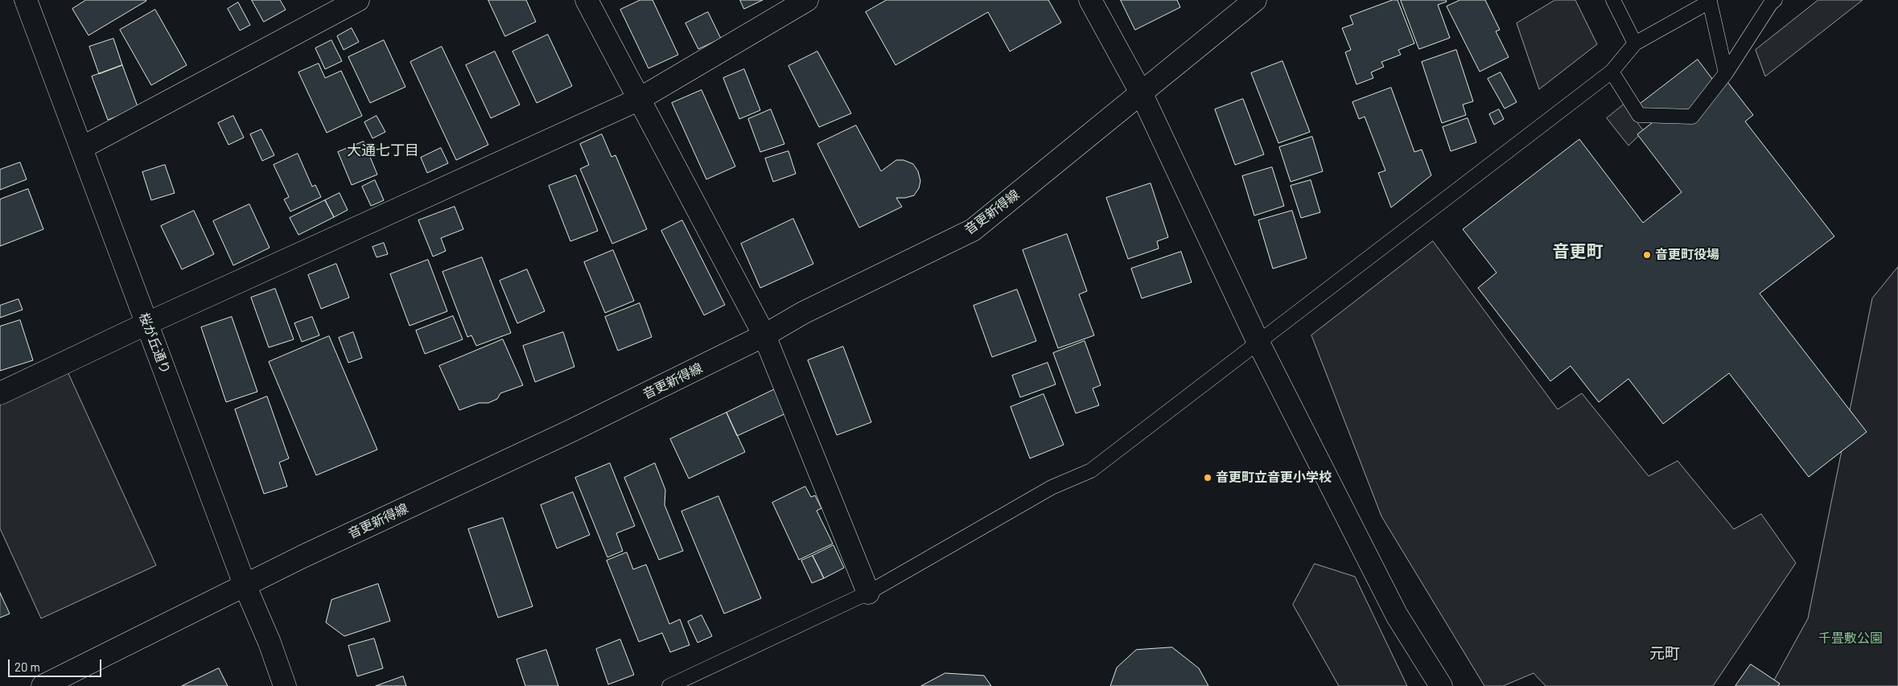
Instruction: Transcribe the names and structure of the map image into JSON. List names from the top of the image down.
{
  "streets": {
    "street": ["音更新得線", "桜が丘通り"]
  },
  "crossings": [
    ["音更新得線", "桜が丘通り"]
  ],
  "districts": ["大通七丁目", "音更町", "元町"],
  "parks": ["千畳敷公園"],
  "places": ["音更町役場", "音更町立音更小学校"],
  "scale_bar": "20 m"
}
